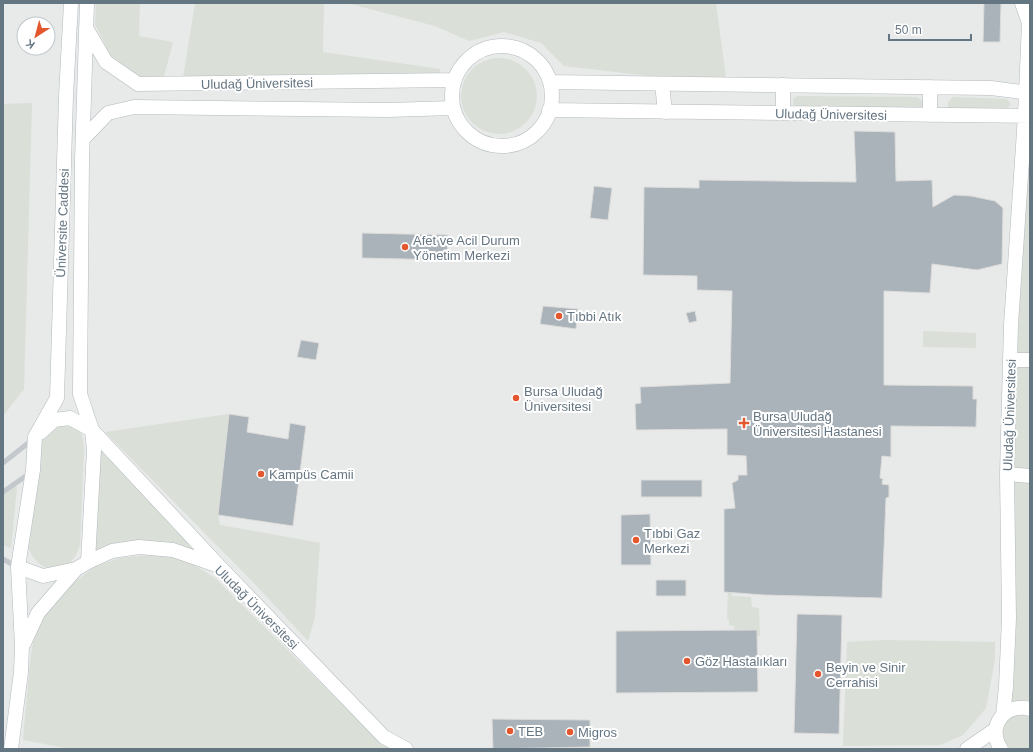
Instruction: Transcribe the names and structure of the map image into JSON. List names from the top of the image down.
{
  "streets": {
    "street": ["Uludağ Üniversitesi", "Üniversite Caddesi"]
  },
  "crossings": [
    ["Uludağ Üniversitesi", "Üniversite Caddesi"]
  ],
  "places": {
    "other": [
      "Afet ve Acil Durum Yönetim Merkezi",
      "Tıbbi Atık",
      "Bursa Uludağ Üniversitesi",
      "Kampüs Camii",
      "Tıbbi Gaz Merkezi",
      "Göz Hastalıkları",
      "Beyin ve Sinir Cerrahisi",
      "TEB",
      "Migros"
    ],
    "health": ["Bursa Uludağ Üniversitesi Hastanesi"]
  },
  "scale_bar": "50 m",
  "north": "bottom left"
}
